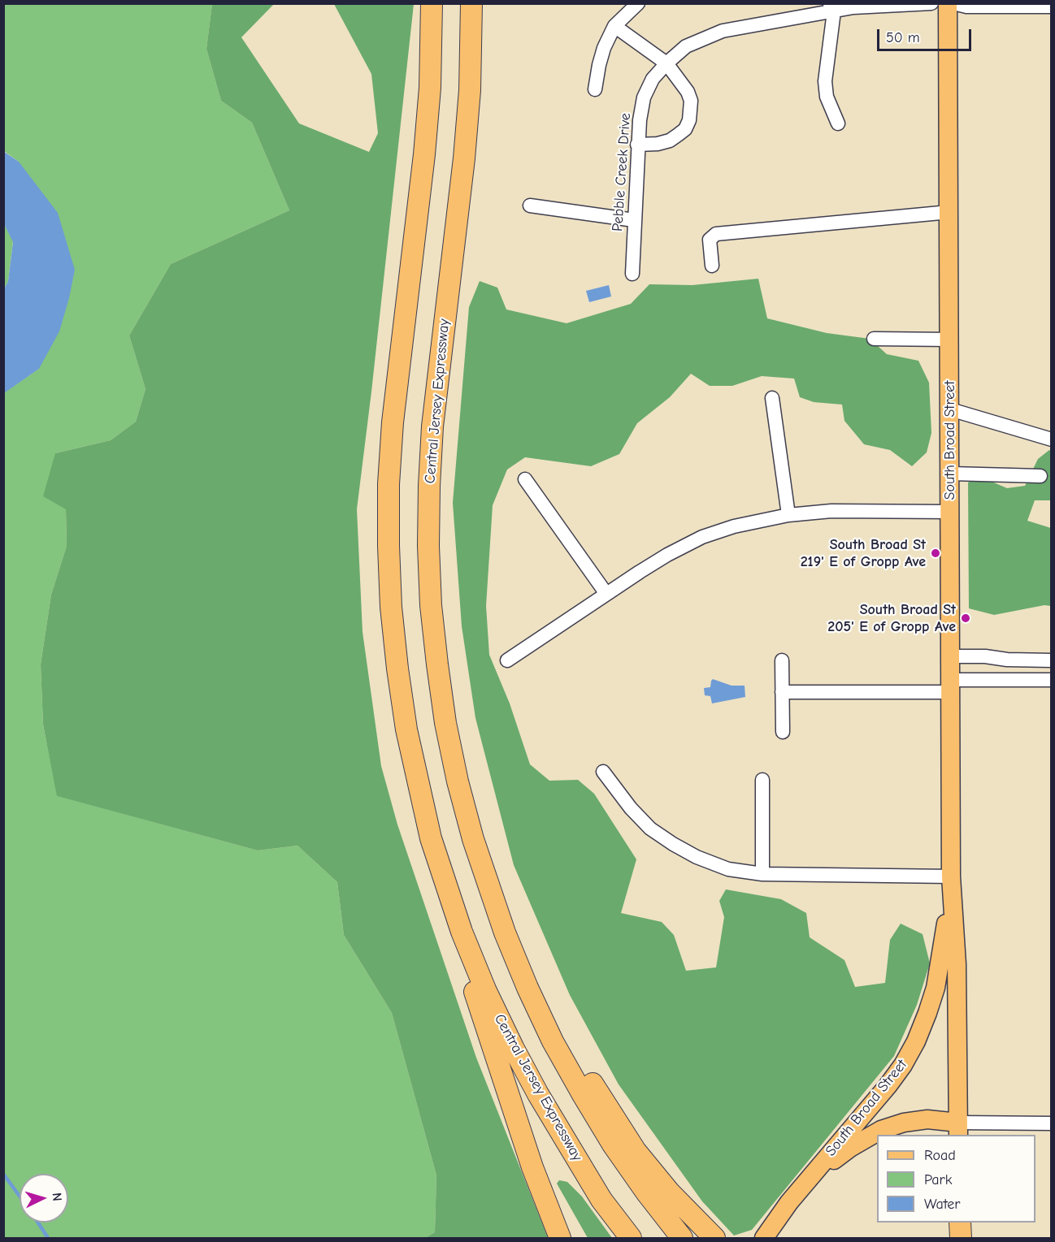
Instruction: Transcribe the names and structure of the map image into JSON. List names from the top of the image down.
{
  "streets": {
    "highway": ["Central Jersey Expressway"],
    "main road": ["South Broad Street"],
    "street": ["Pebble Creek Drive"]
  },
  "places": ["South Broad St 219' E of Gropp Ave", "South Broad St 205' E of Gropp Ave"],
  "legend": ["Road", "Park", "Water"],
  "scale_bar": "50 m",
  "north": "right"
}
